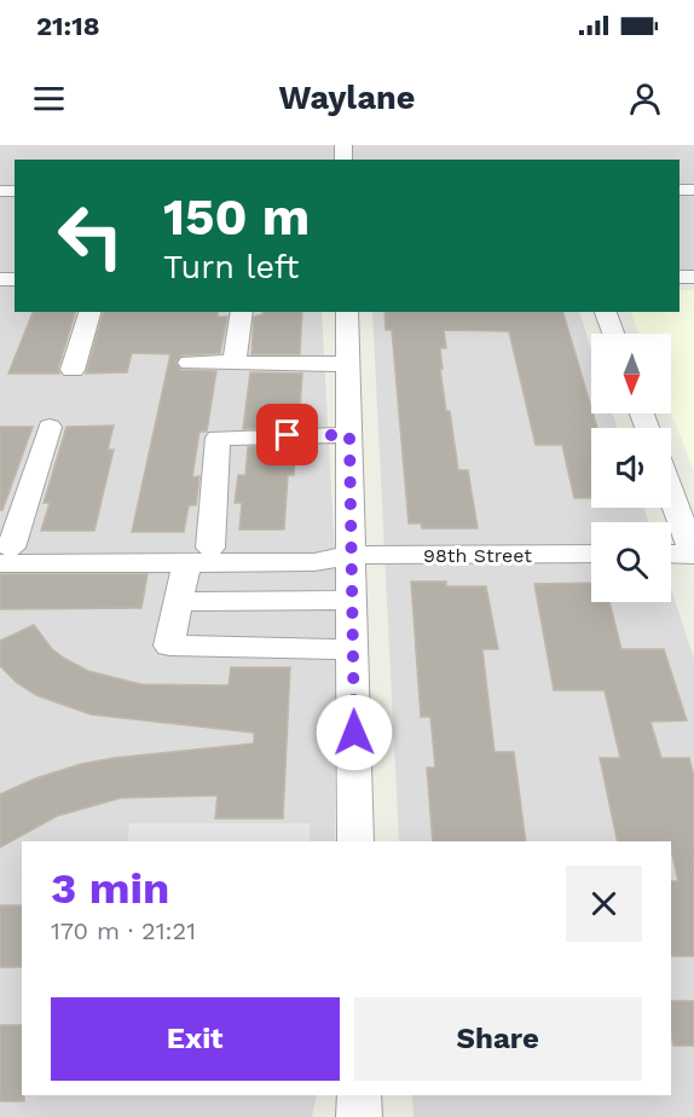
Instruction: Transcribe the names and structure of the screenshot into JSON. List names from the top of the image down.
{
  "streets": {
    "street": ["98th Street"]
  },
  "north": "bottom",
  "page": {
    "status": "21:18",
    "header": "Waylane",
    "turn": ["150 m", "Turn left"],
    "heading": ["3 min", "170 m · 21:21"],
    "buttons": ["Exit", "Share"]
  }
}
